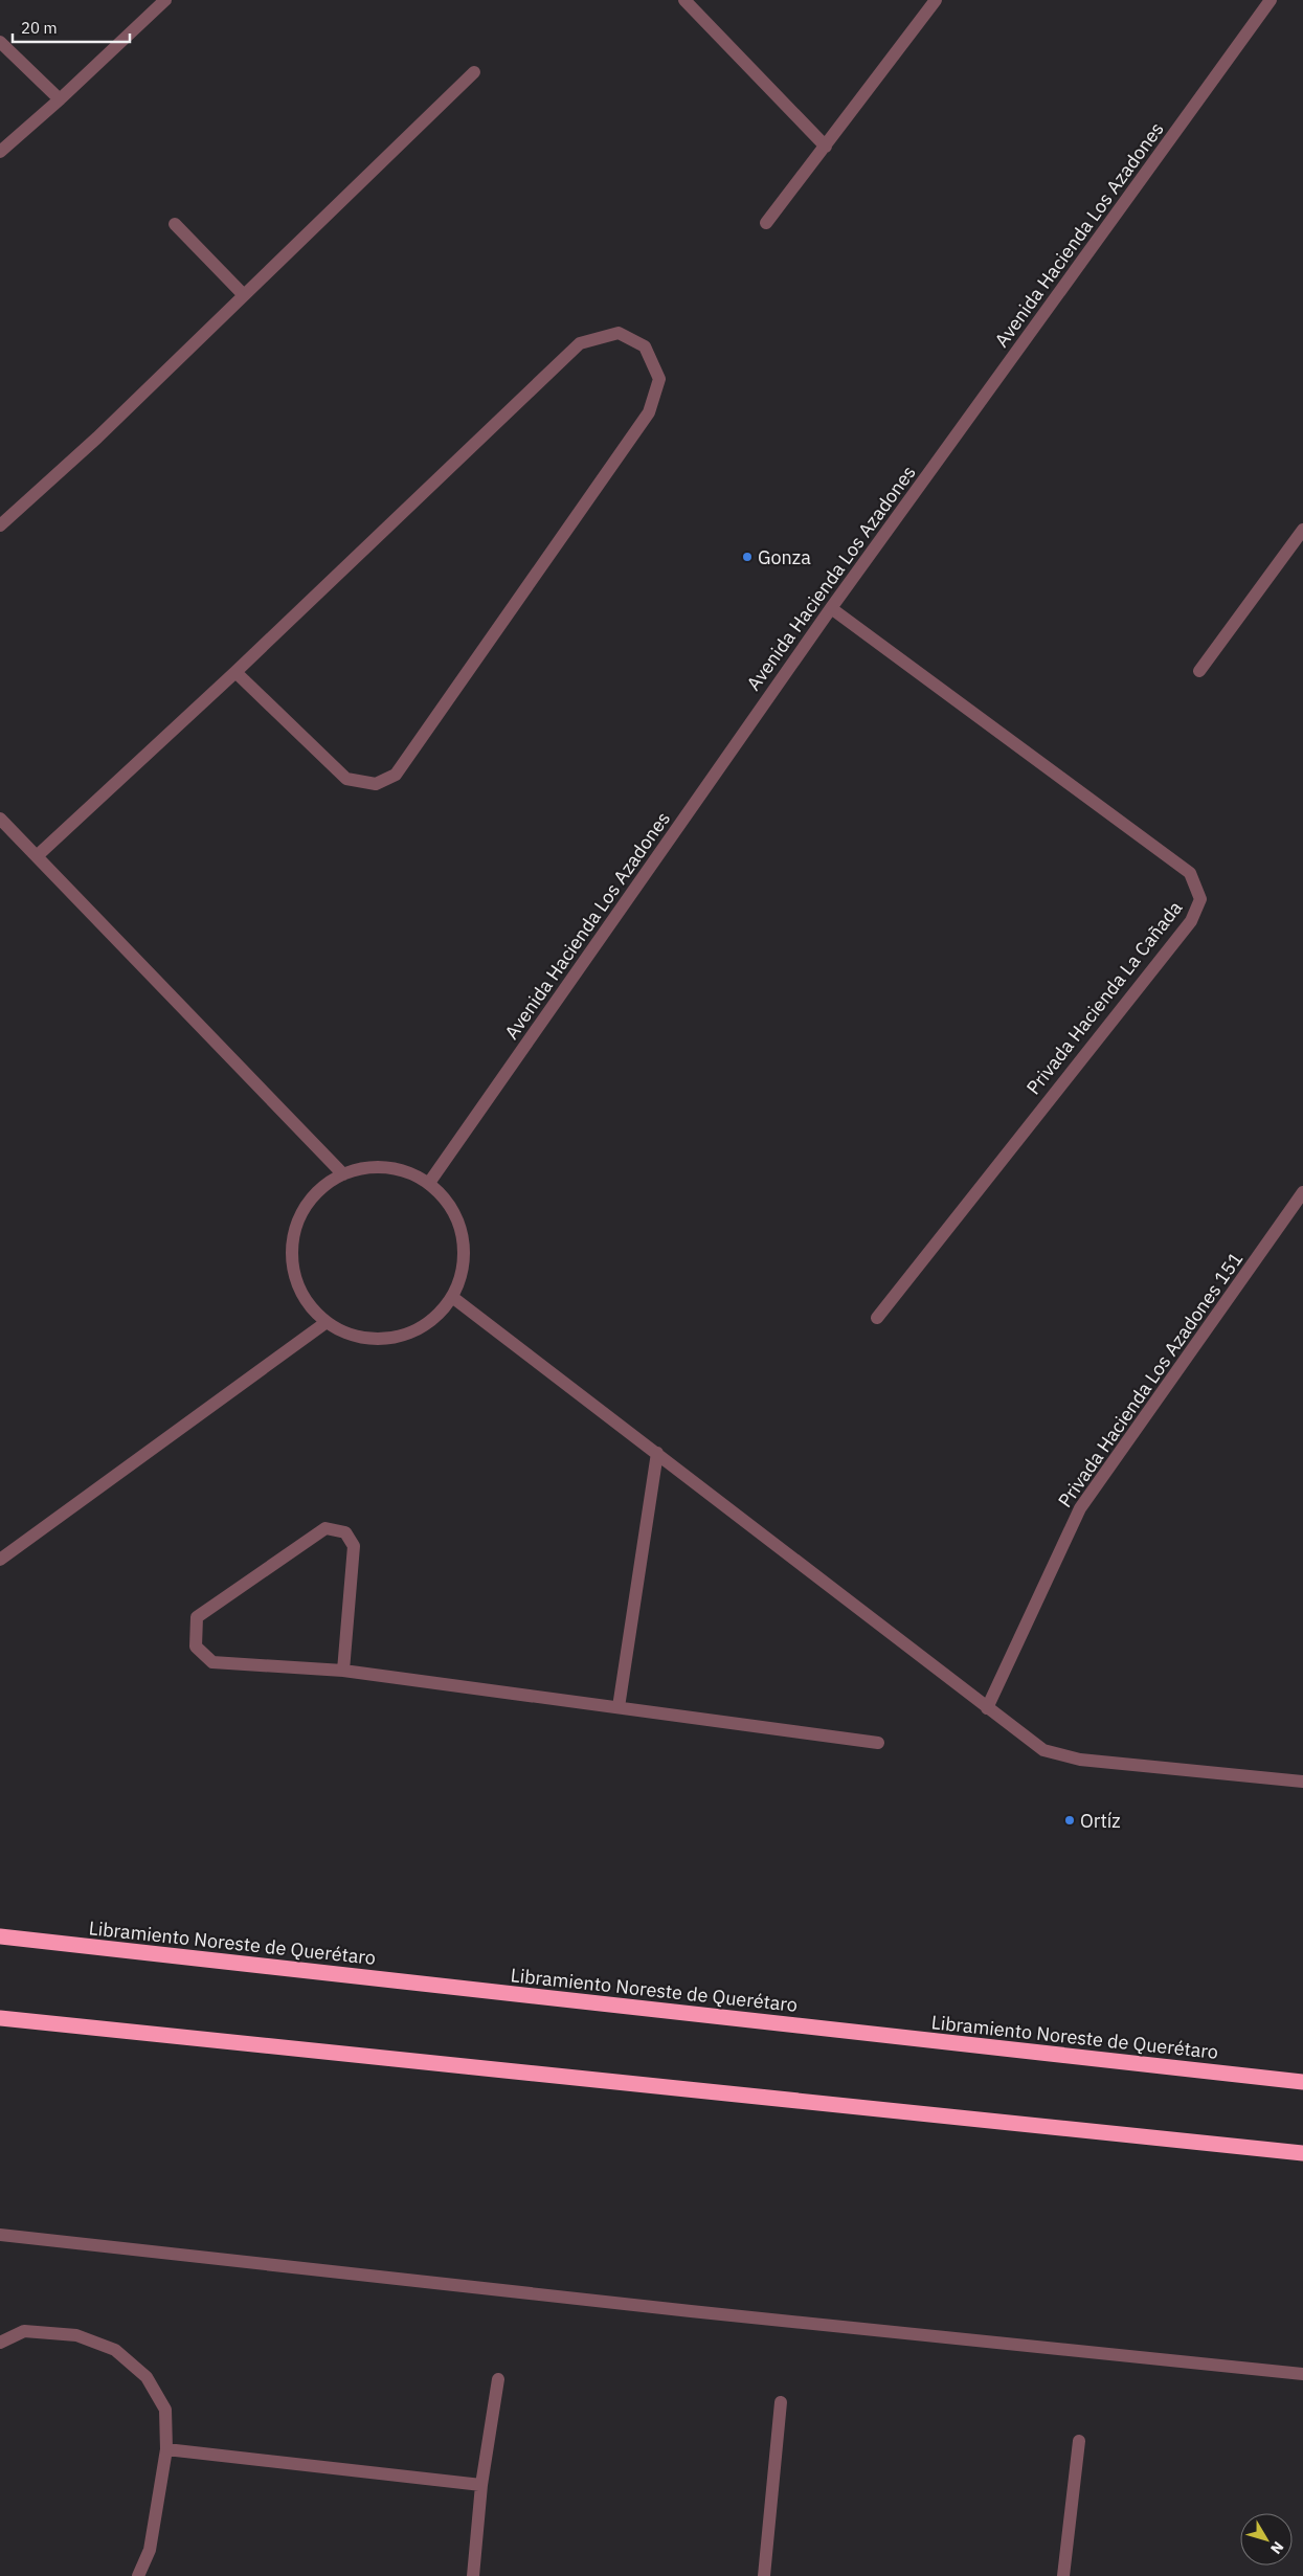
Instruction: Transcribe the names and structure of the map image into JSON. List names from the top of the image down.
{
  "streets": {
    "highway": ["Libramiento Noreste de Querétaro"],
    "street": ["Avenida Hacienda Los Azadones", "Privada Hacienda La Cañada", "Privada Hacienda Los Azadones 151"]
  },
  "crossings": [
    ["Avenida Hacienda Los Azadones", "Privada Hacienda La Cañada"]
  ],
  "places": ["Gonza", "Ortíz"],
  "scale_bar": "20 m",
  "north": "bottom right"
}
